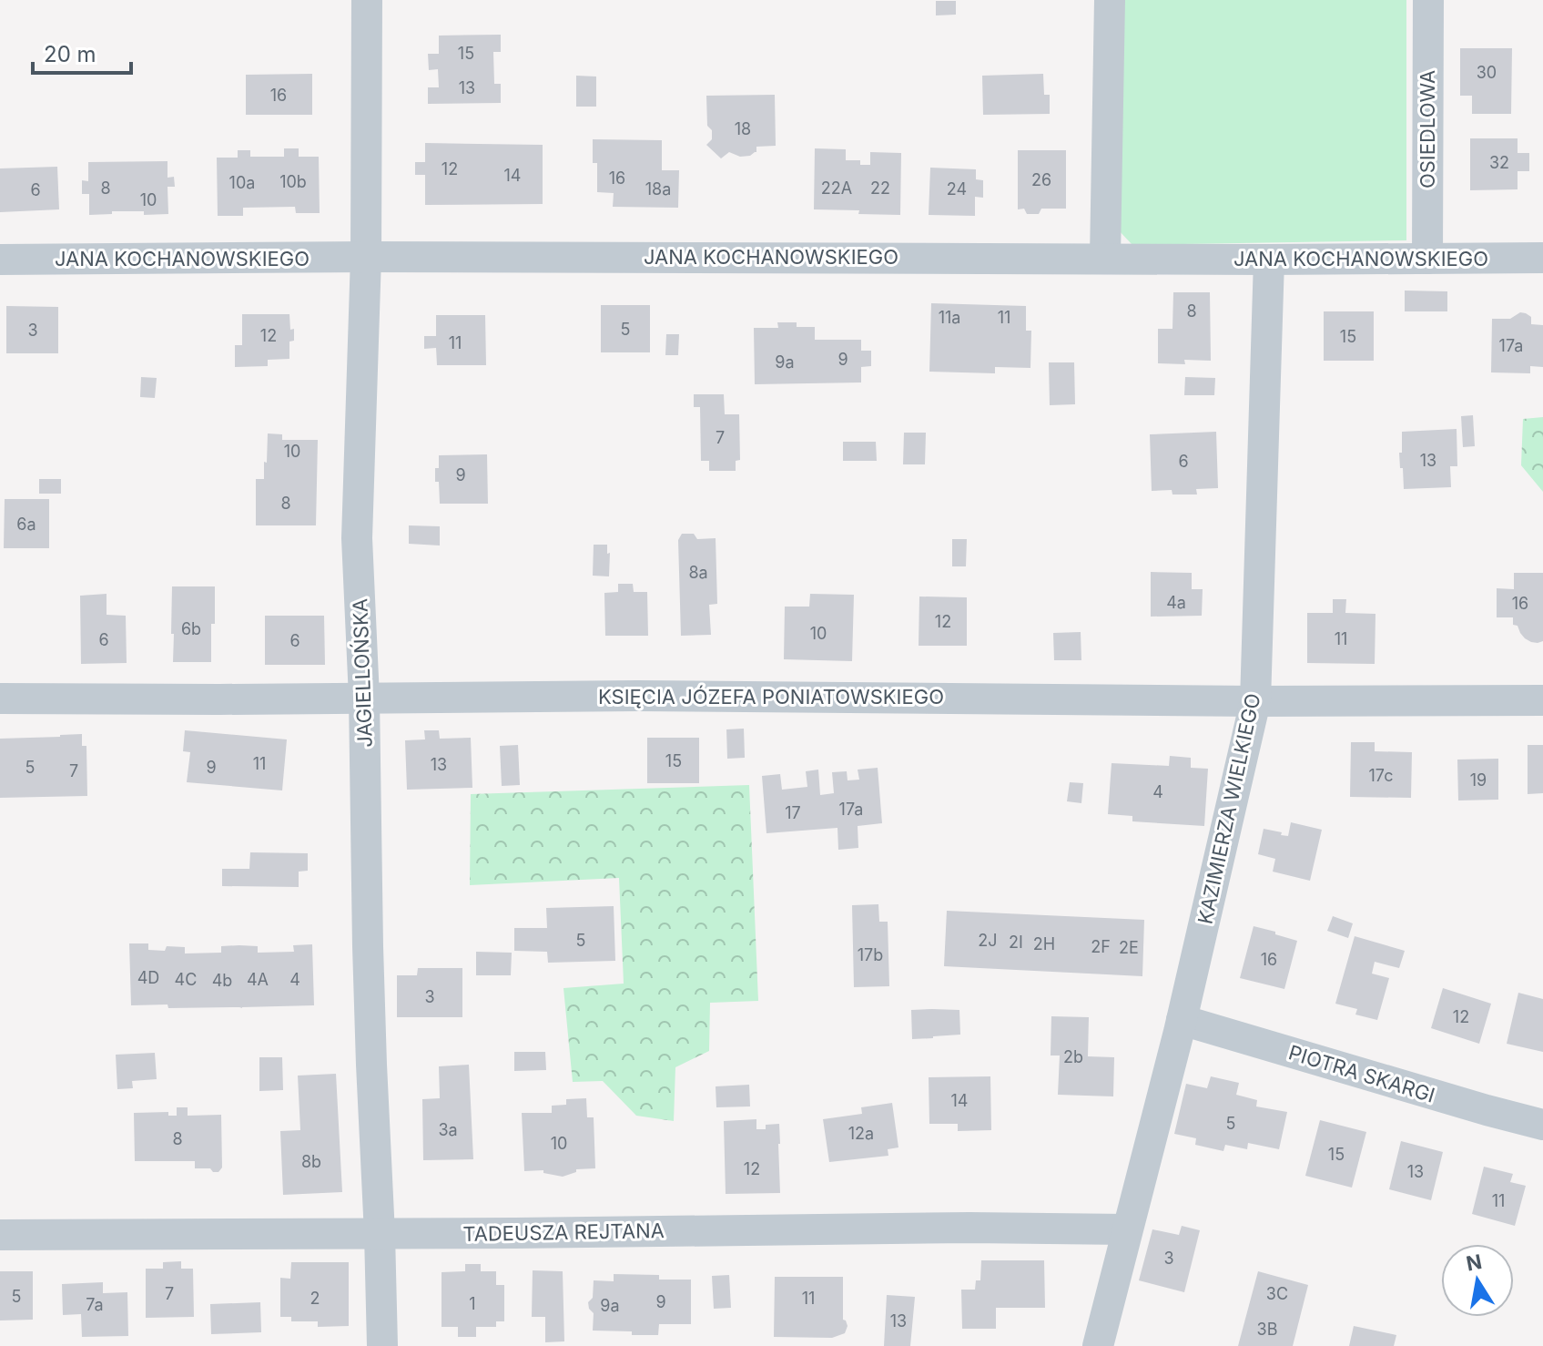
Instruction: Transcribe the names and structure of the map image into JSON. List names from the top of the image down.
{
  "streets": {
    "street": [
      "OSIEDLOWA",
      "JANA KOCHANOWSKIEGO",
      "JAGIELLOŃSKA",
      "KSIĘCIA JÓZEFA PONIATOWSKIEGO",
      "KAZIMIERZA WIELKIEGO",
      "PIOTRA SKARGI",
      "TADEUSZA REJTANA"
    ]
  },
  "crossings": [
    ["OSIEDLOWA", "JANA KOCHANOWSKIEGO"],
    ["JANA KOCHANOWSKIEGO", "JAGIELLOŃSKA"],
    ["JANA KOCHANOWSKIEGO", "KAZIMIERZA WIELKIEGO"],
    ["JAGIELLOŃSKA", "KSIĘCIA JÓZEFA PONIATOWSKIEGO"],
    ["JAGIELLOŃSKA", "TADEUSZA REJTANA"],
    ["KSIĘCIA JÓZEFA PONIATOWSKIEGO", "KAZIMIERZA WIELKIEGO"],
    ["KAZIMIERZA WIELKIEGO", "PIOTRA SKARGI"],
    ["KAZIMIERZA WIELKIEGO", "TADEUSZA REJTANA"]
  ],
  "house_numbers": [
    "15",
    "30",
    "13",
    "16",
    "18",
    "32",
    "12",
    "14",
    "16",
    "26",
    "10b",
    "10a",
    "8",
    "22A",
    "22",
    "18a",
    "24",
    "6",
    "10",
    "8",
    "11a",
    "11",
    "5",
    "3",
    "12",
    "15",
    "11",
    "17a",
    "9",
    "9a",
    "7",
    "10",
    "13",
    "6",
    "9",
    "8",
    "6a",
    "8a",
    "4a",
    "16",
    "12",
    "6b",
    "10",
    "11",
    "6",
    "6",
    "15",
    "11",
    "13",
    "5",
    "9",
    "7",
    "17c",
    "19",
    "4",
    "17a",
    "17",
    "5",
    "2J",
    "2I",
    "2H",
    "2F",
    "2E",
    "17b",
    "16",
    "4D",
    "4C",
    "4A",
    "4",
    "4b",
    "3",
    "12",
    "2b",
    "14",
    "5",
    "3a",
    "12a",
    "8",
    "10",
    "15",
    "8b",
    "12",
    "13",
    "11",
    "3",
    "7",
    "3C",
    "5",
    "2",
    "11",
    "9",
    "1",
    "7a",
    "9a",
    "13",
    "3B"
  ],
  "scale_bar": "20 m",
  "north": "top"
}
